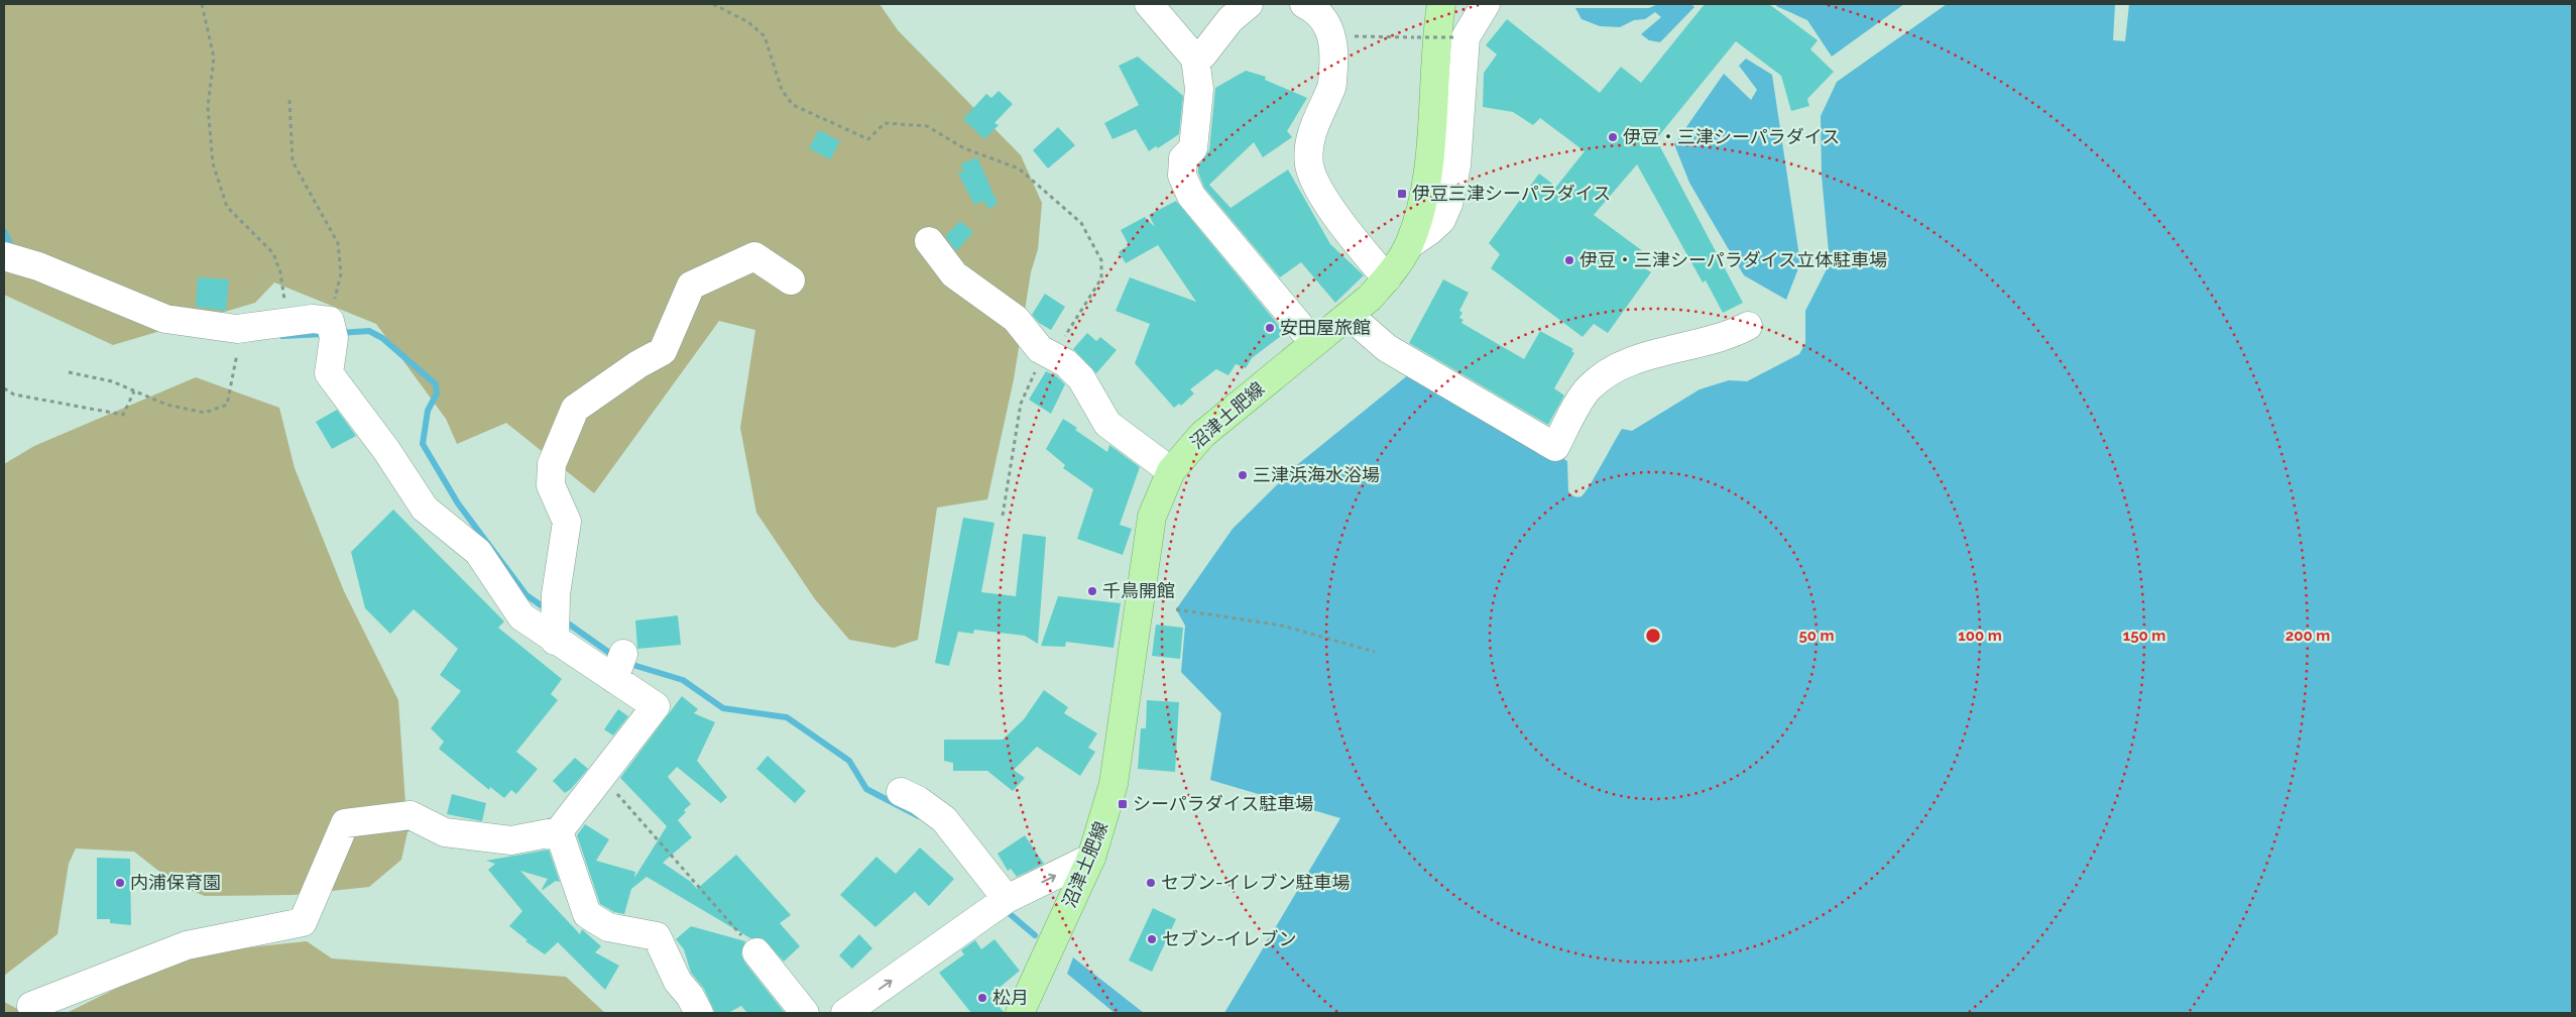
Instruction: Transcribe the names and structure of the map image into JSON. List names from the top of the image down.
{
  "streets": {
    "main road": ["沼津土肥線"]
  },
  "places": {
    "other": [
      "伊豆・三津シーパラダイス",
      "伊豆・三津シーパラダイス立体駐車場",
      "安田屋旅館",
      "三津浜海水浴場",
      "千鳥開館",
      "内浦保育園",
      "セブン-イレブン駐車場",
      "セブン-イレブン",
      "松月"
    ],
    "transit": ["伊豆三津シーパラダイス", "シーパラダイス駐車場"]
  },
  "rings": [
    "50 m",
    "100 m",
    "150 m",
    "200 m"
  ]
}
